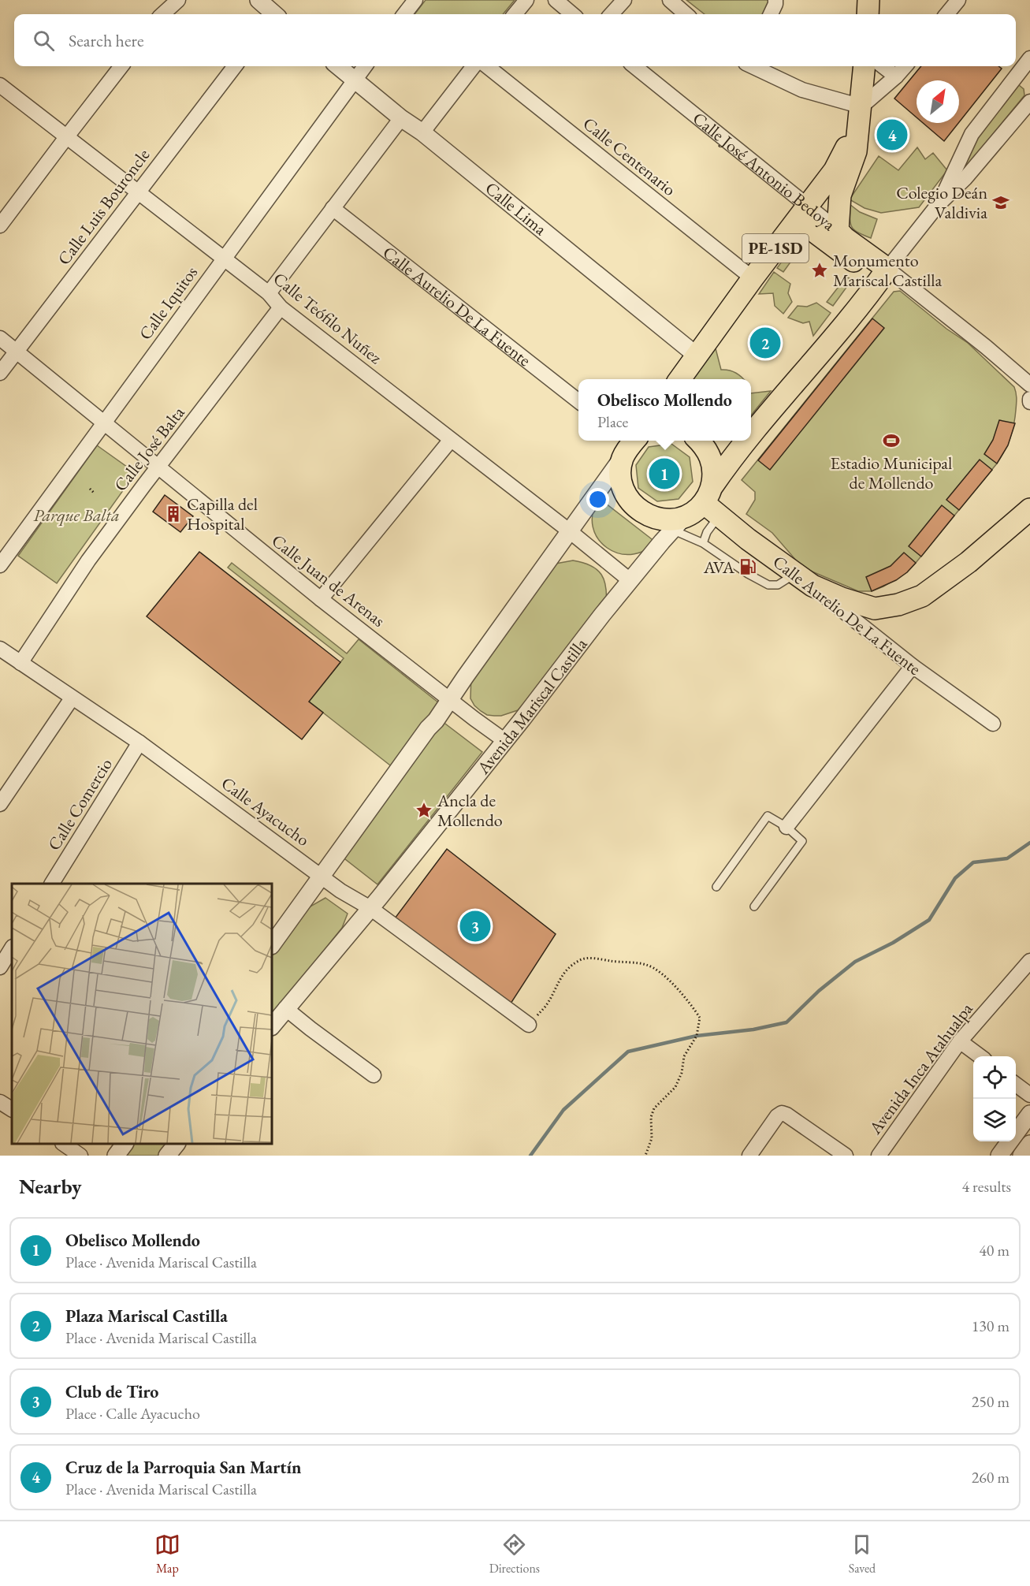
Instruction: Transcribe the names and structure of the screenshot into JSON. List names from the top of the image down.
{
  "streets": {
    "main road": ["Calle José Antonio Bedoya", "PE-1SD", "Calle Aurelio De La Fuente"],
    "street": [
      "Calle Centenario",
      "Calle Luis Bouroncle",
      "Calle Lima",
      "Calle Iquitos",
      "Calle Teófilo Nuñez",
      "Calle José Balta",
      "Calle Juan de Arenas",
      "Avenida Mariscal Castilla",
      "Calle Comercio",
      "Calle Ayacucho",
      "Avenida Inca Atahualpa"
    ]
  },
  "crossings": [
    ["Calle Centenario", "PE-1SD"],
    ["Calle José Antonio Bedoya", "PE-1SD"],
    ["Calle Luis Bouroncle", "Calle Teófilo Nuñez"],
    ["Calle Luis Bouroncle", "Calle Juan de Arenas"],
    ["Calle Lima", "PE-1SD"],
    ["Calle Lima", "Calle Iquitos"],
    ["Calle Iquitos", "Calle Teófilo Nuñez"],
    ["Calle Iquitos", "Calle Juan de Arenas"],
    ["Calle Teófilo Nuñez", "Calle José Balta"],
    ["Calle Teófilo Nuñez", "Avenida Mariscal Castilla"],
    ["Calle José Balta", "Calle Juan de Arenas"],
    ["Calle José Balta", "Calle Ayacucho"],
    ["Calle Juan de Arenas", "Avenida Mariscal Castilla"],
    ["Avenida Mariscal Castilla", "Calle Ayacucho"],
    ["Calle Comercio", "Calle Ayacucho"]
  ],
  "parks": ["Parque Balta"],
  "places": {
    "school or university": ["Colegio Deán Valdivia"],
    "place": ["Monumento Mariscal Castilla", "Ancla de Mollendo"],
    "sports": ["Estadio Municipal de Mollendo"],
    "building": ["Capilla del Hospital"],
    "fuel station": ["AVA"]
  },
  "north": "top right",
  "page": {
    "search": "Search here",
    "pins": [
      "4",
      "2",
      "1",
      "3"
    ],
    "popup": ["Obelisco Mollendo", "Place"],
    "heading": ["Nearby", "4 results"],
    "list": [
      {
        "mark": "1",
        "name": "Obelisco Mollendo",
        "note": "Place · Avenida Mariscal Castilla",
        "value": "40 m"
      },
      {
        "mark": "2",
        "name": "Plaza Mariscal Castilla",
        "note": "Place · Avenida Mariscal Castilla",
        "value": "130 m"
      },
      {
        "mark": "3",
        "name": "Club de Tiro",
        "note": "Place · Calle Ayacucho",
        "value": "250 m"
      },
      {
        "mark": "4",
        "name": "Cruz de la Parroquia San Martín",
        "note": "Place · Avenida Mariscal Castilla",
        "value": "260 m"
      }
    ],
    "nav": ["Map", "Directions", "Saved"]
  }
}
